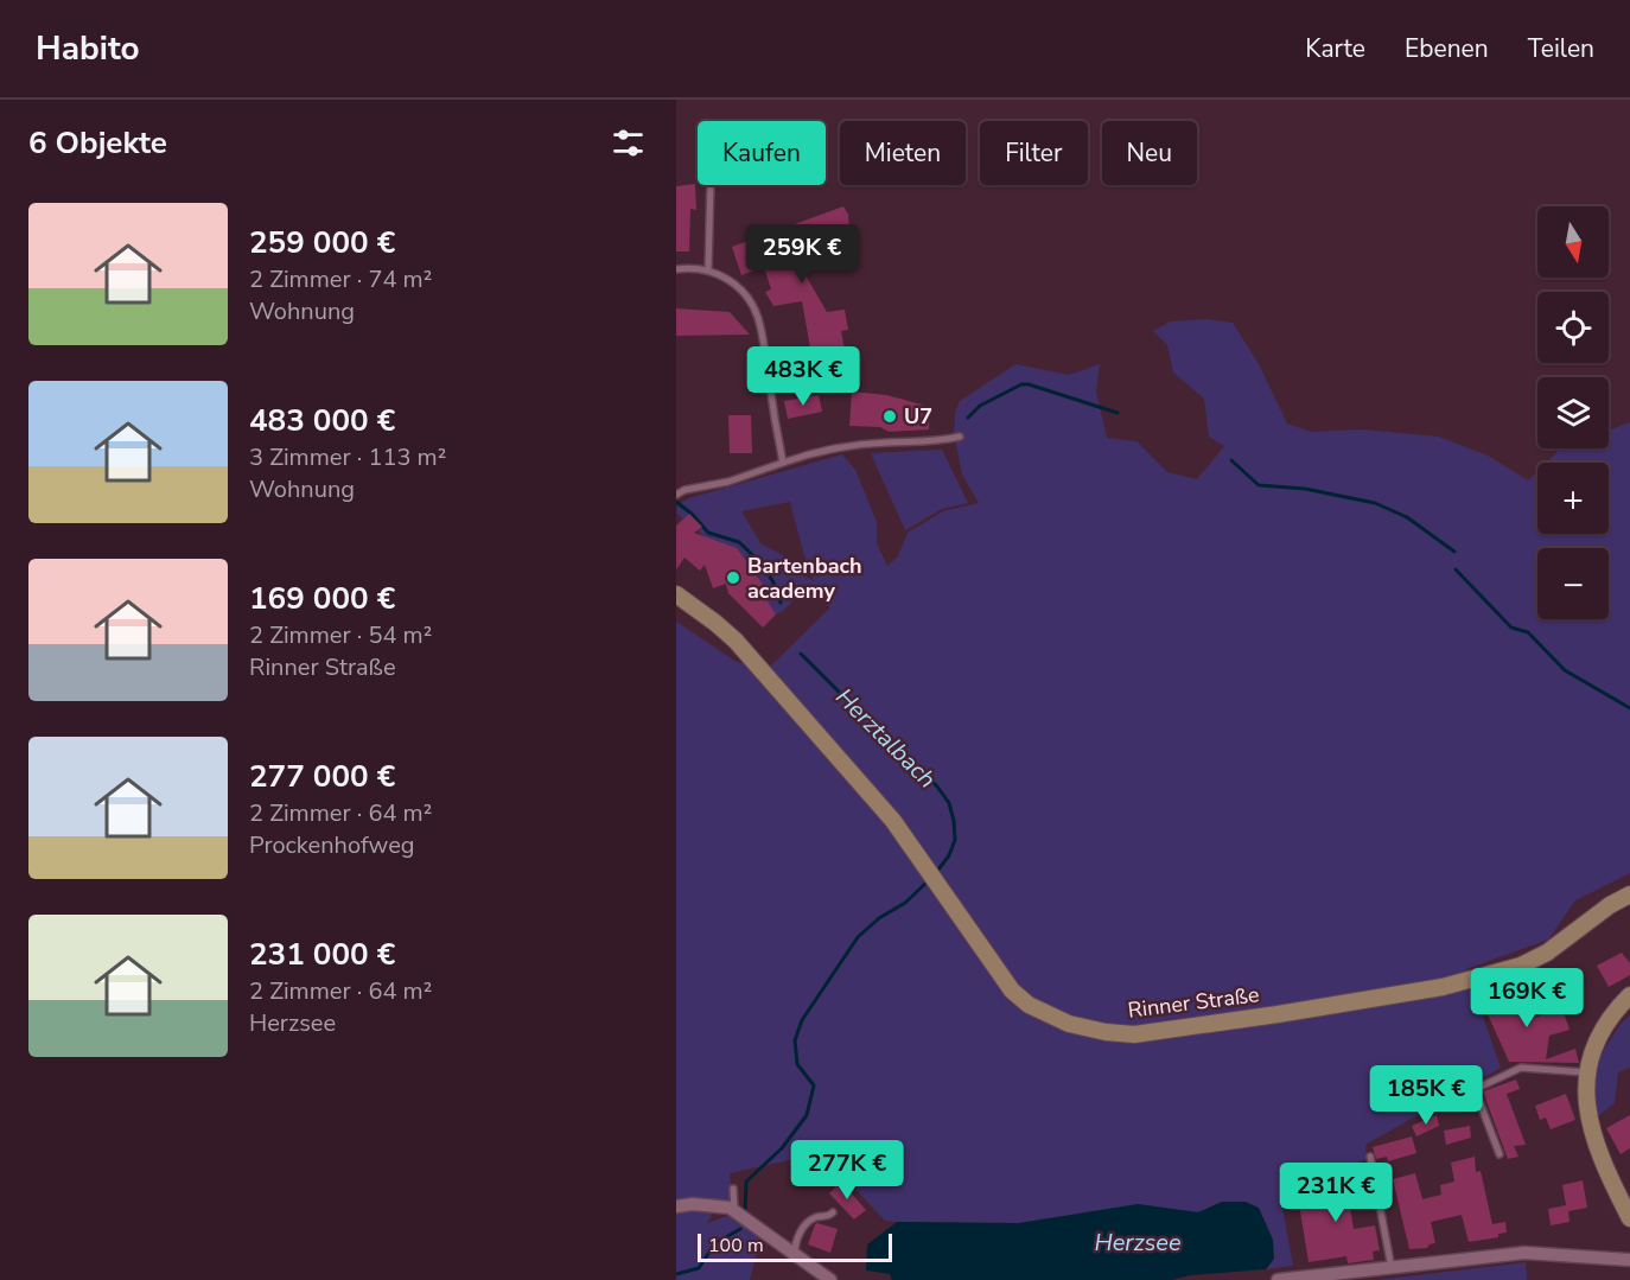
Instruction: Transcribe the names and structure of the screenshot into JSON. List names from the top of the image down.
{
  "streets": {
    "main road": ["Rinner Straße"]
  },
  "water": ["Herztalbach", "Herzsee"],
  "places": ["U7", "Bartenbach academy"],
  "scale_bar": "100 m",
  "north": "bottom",
  "page": {
    "header": "Habito",
    "nav": ["Karte", "Ebenen", "Teilen"],
    "heading": "6 Objekte",
    "chip": [
      "Kaufen",
      "Mieten",
      "Filter",
      "Neu"
    ],
    "list": [
      {
        "name": "259 000 €",
        "note": "2 Zimmer · 74 m² · Wohnung"
      },
      {
        "name": "483 000 €",
        "note": "3 Zimmer · 113 m² · Wohnung"
      },
      {
        "name": "169 000 €",
        "note": "2 Zimmer · 54 m² · Rinner Straße"
      },
      {
        "name": "277 000 €",
        "note": "2 Zimmer · 64 m² · Prockenhofweg"
      },
      {
        "name": "231 000 €",
        "note": "2 Zimmer · 64 m² · Herzsee"
      }
    ],
    "map_buttons": ["+", "−"],
    "price": [
      "259K €",
      "483K €",
      "169K €",
      "185K €",
      "277K €",
      "231K €"
    ],
    "scale": "100 m"
  }
}
